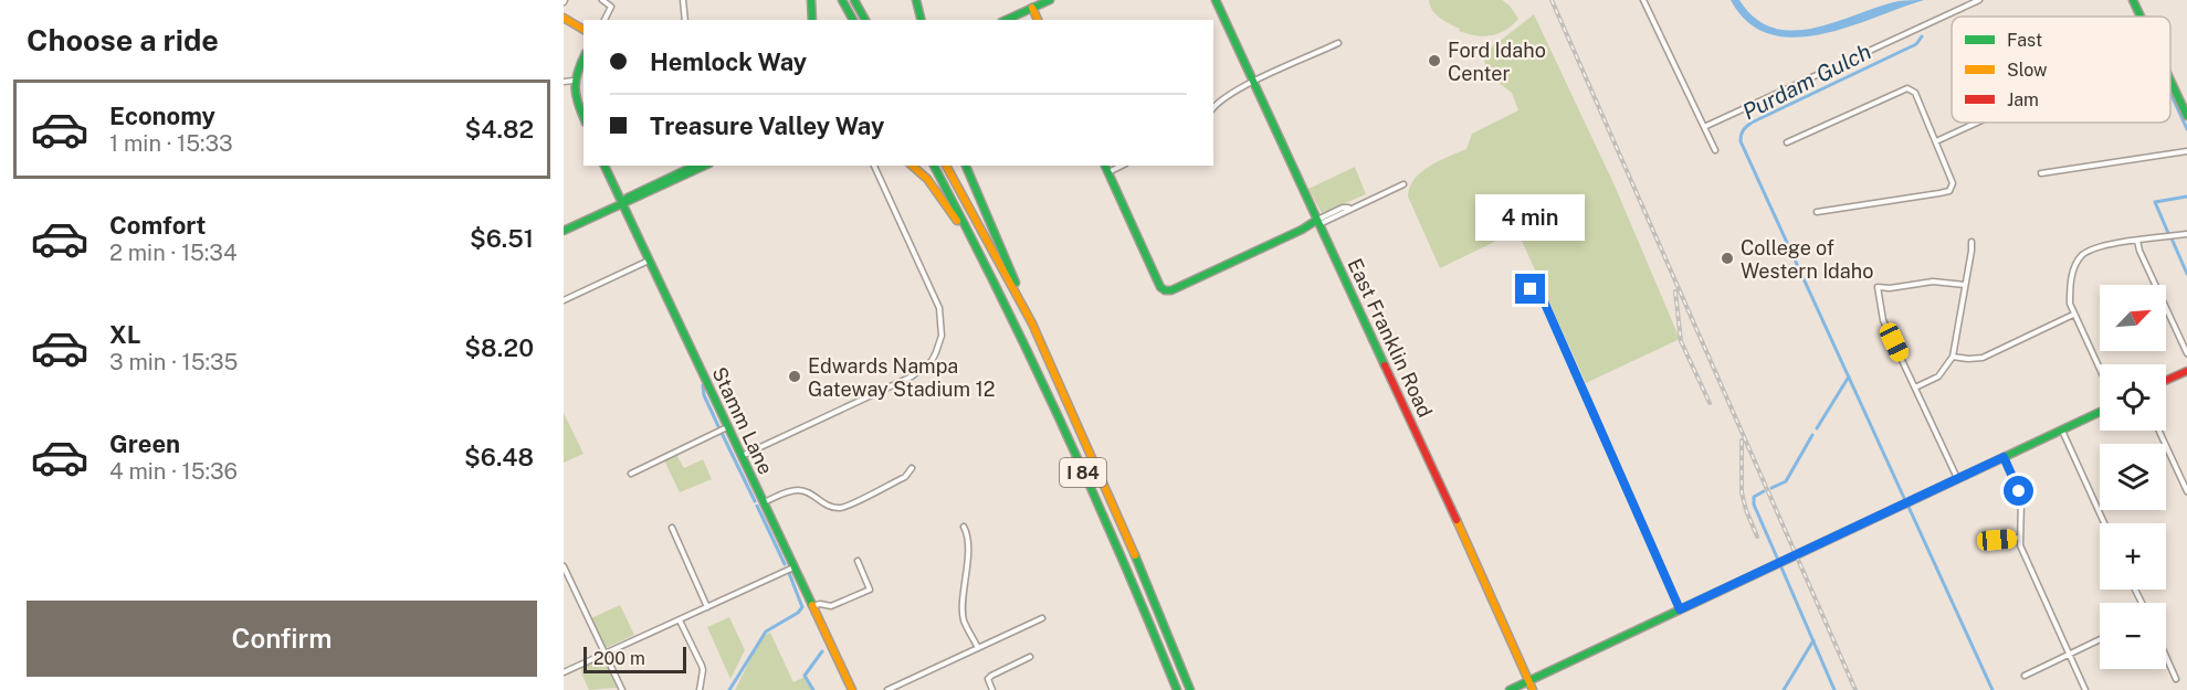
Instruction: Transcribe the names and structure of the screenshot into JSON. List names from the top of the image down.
{
  "streets": {
    "main road": ["East Franklin Road", "Stamm Lane", "I 84"]
  },
  "water": ["Purdam Gulch"],
  "places": ["Ford Idaho Center", "College of Western Idaho", "Edwards Nampa Gateway Stadium 12"],
  "legend": ["Fast", "Slow", "Jam"],
  "scale_bar": "200 m",
  "north": "top right",
  "page": {
    "heading": "Choose a ride",
    "banner": ["Hemlock Way", "Treasure Valley Way"],
    "list": [
      {
        "name": "Economy",
        "note": "1 min · 15:33",
        "value": "$4.82"
      },
      {
        "name": "Comfort",
        "note": "2 min · 15:34",
        "value": "$6.51"
      },
      {
        "name": "XL",
        "note": "3 min · 15:35",
        "value": "$8.20"
      },
      {
        "name": "Green",
        "note": "4 min · 15:36",
        "value": "$6.48"
      }
    ],
    "bubble": "4 min",
    "map_buttons": ["+", "−"],
    "buttons": "Confirm",
    "scale": "200 m"
  }
}
